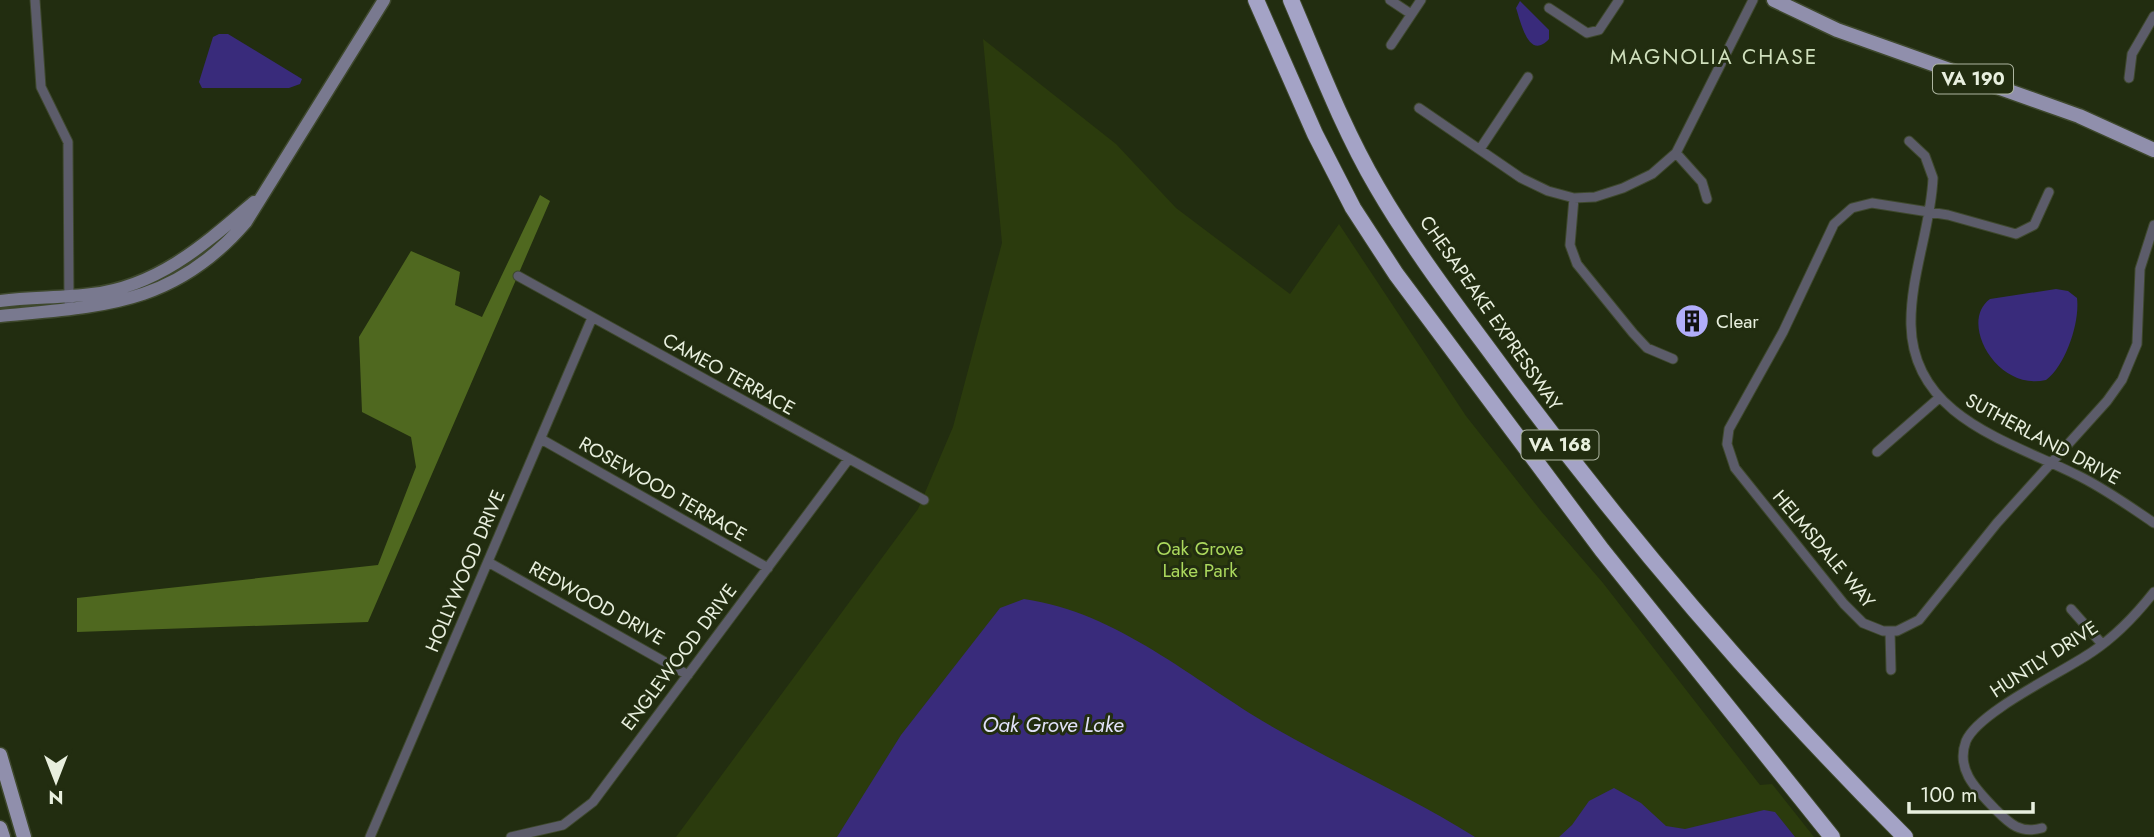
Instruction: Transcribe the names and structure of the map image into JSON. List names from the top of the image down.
{
  "streets": {
    "highway": ["CHESAPEAKE EXPRESSWAY", "VA 168"],
    "main road": ["VA 190"],
    "street": [
      "CAMEO TERRACE",
      "SUTHERLAND DRIVE",
      "ROSEWOOD TERRACE",
      "HELMSDALE WAY",
      "HOLLYWOOD DRIVE",
      "REDWOOD DRIVE",
      "ENGLEWOOD DRIVE",
      "HUNTLY DRIVE"
    ]
  },
  "crossings": [
    ["CAMEO TERRACE", "HOLLYWOOD DRIVE"],
    ["CAMEO TERRACE", "ENGLEWOOD DRIVE"],
    ["SUTHERLAND DRIVE", "HELMSDALE WAY"],
    ["ROSEWOOD TERRACE", "HOLLYWOOD DRIVE"],
    ["ROSEWOOD TERRACE", "ENGLEWOOD DRIVE"],
    ["HOLLYWOOD DRIVE", "REDWOOD DRIVE"],
    ["REDWOOD DRIVE", "ENGLEWOOD DRIVE"]
  ],
  "districts": ["MAGNOLIA CHASE"],
  "water": ["Oak Grove Lake"],
  "parks": ["Oak Grove Lake Park"],
  "places": {
    "building": ["Clear"]
  },
  "scale_bar": "100 m",
  "north": "bottom"
}
